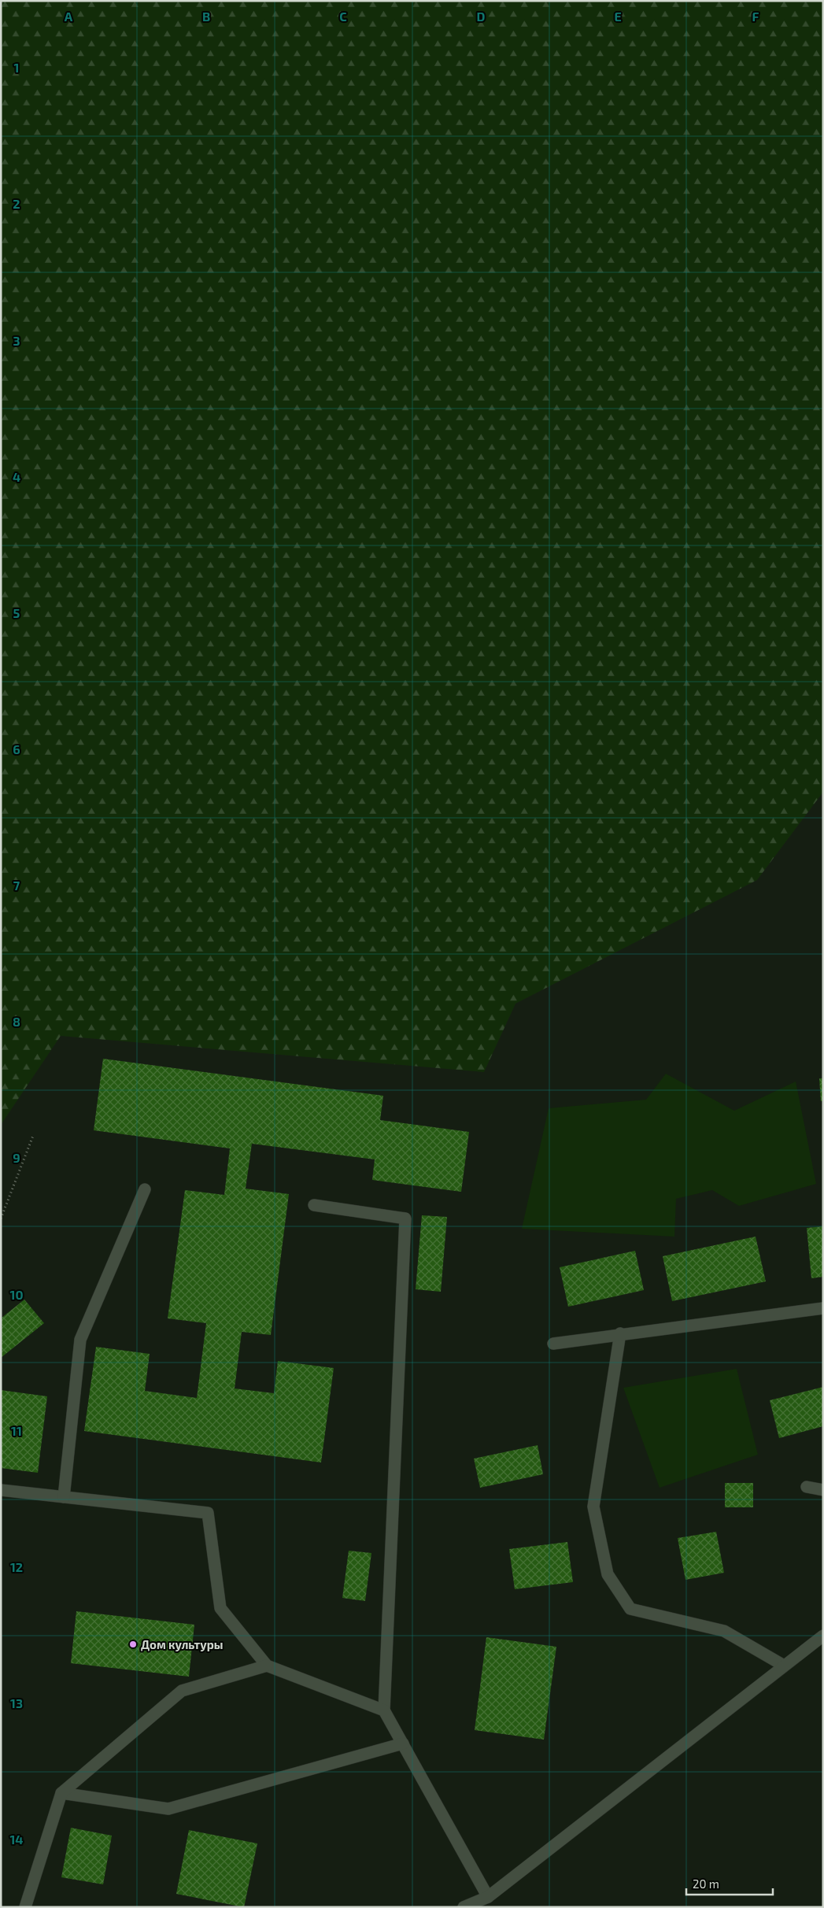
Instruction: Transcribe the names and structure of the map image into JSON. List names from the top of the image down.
{
  "places": ["Дом культуры"],
  "scale_bar": "20 m",
  "grid": {
    "columns": [
      "A",
      "B",
      "C",
      "D",
      "E",
      "F"
    ],
    "rows": [
      "1",
      "2",
      "3",
      "4",
      "5",
      "6",
      "7",
      "8",
      "9",
      "10",
      "11",
      "12",
      "13",
      "14"
    ]
  }
}
